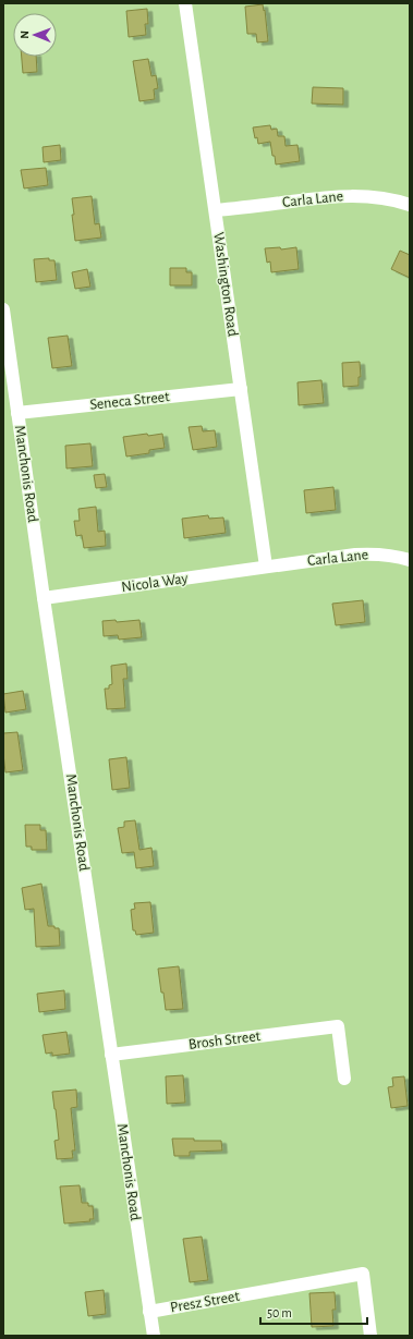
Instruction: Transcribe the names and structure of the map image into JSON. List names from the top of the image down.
{
  "streets": {
    "street": [
      "Carla Lane",
      "Washington Road",
      "Seneca Street",
      "Manchonis Road",
      "Nicola Way",
      "Brosh Street",
      "Presz Street"
    ]
  },
  "crossings": [
    ["Carla Lane", "Washington Road"],
    ["Carla Lane", "Nicola Way"],
    ["Washington Road", "Seneca Street"],
    ["Washington Road", "Nicola Way"],
    ["Seneca Street", "Manchonis Road"],
    ["Manchonis Road", "Nicola Way"],
    ["Manchonis Road", "Brosh Street"],
    ["Manchonis Road", "Presz Street"]
  ],
  "scale_bar": "50 m",
  "north": "left"
}
